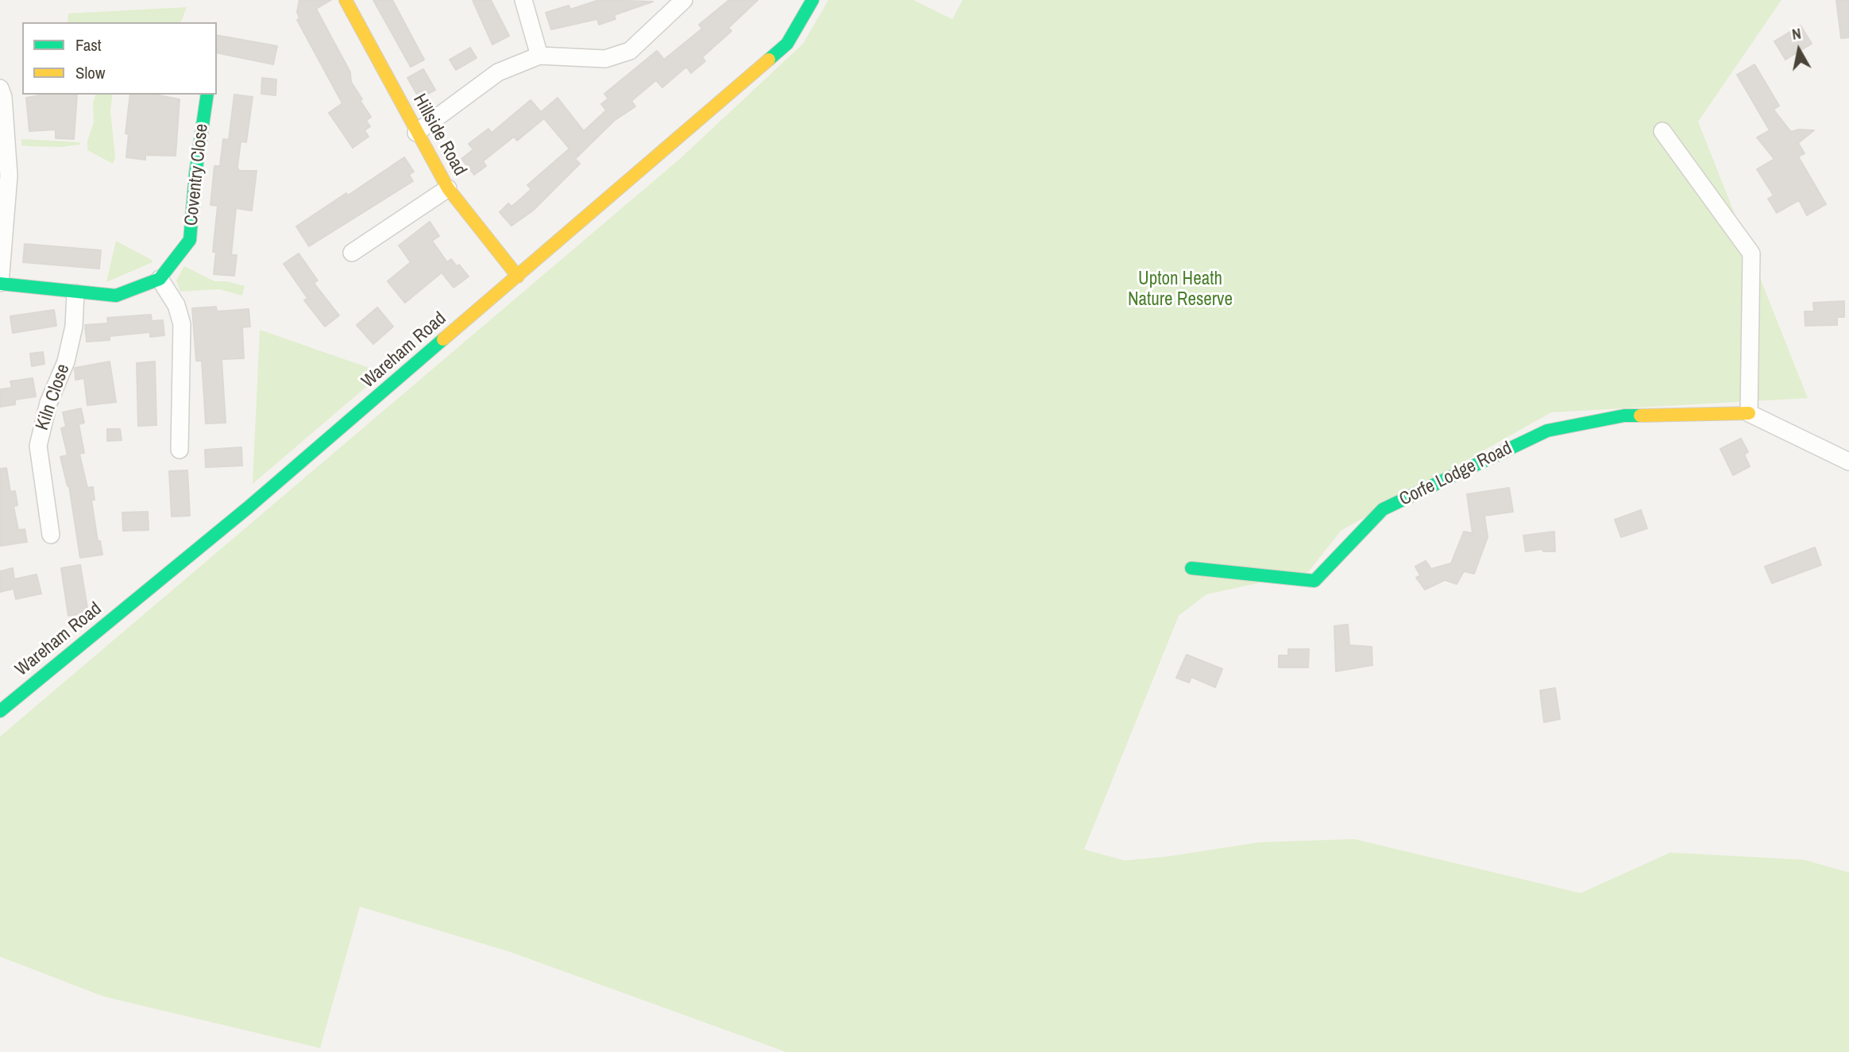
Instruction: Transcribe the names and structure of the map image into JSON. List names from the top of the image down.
{
  "streets": {
    "street": [
      "Hillside Road",
      "Coventry Close",
      "Wareham Road",
      "Kiln Close",
      "Corfe Lodge Road"
    ]
  },
  "crossings": [
    ["Hillside Road", "Wareham Road"]
  ],
  "parks": ["Upton Heath Nature Reserve"],
  "legend": ["Fast", "Slow"],
  "north": "top"
}
